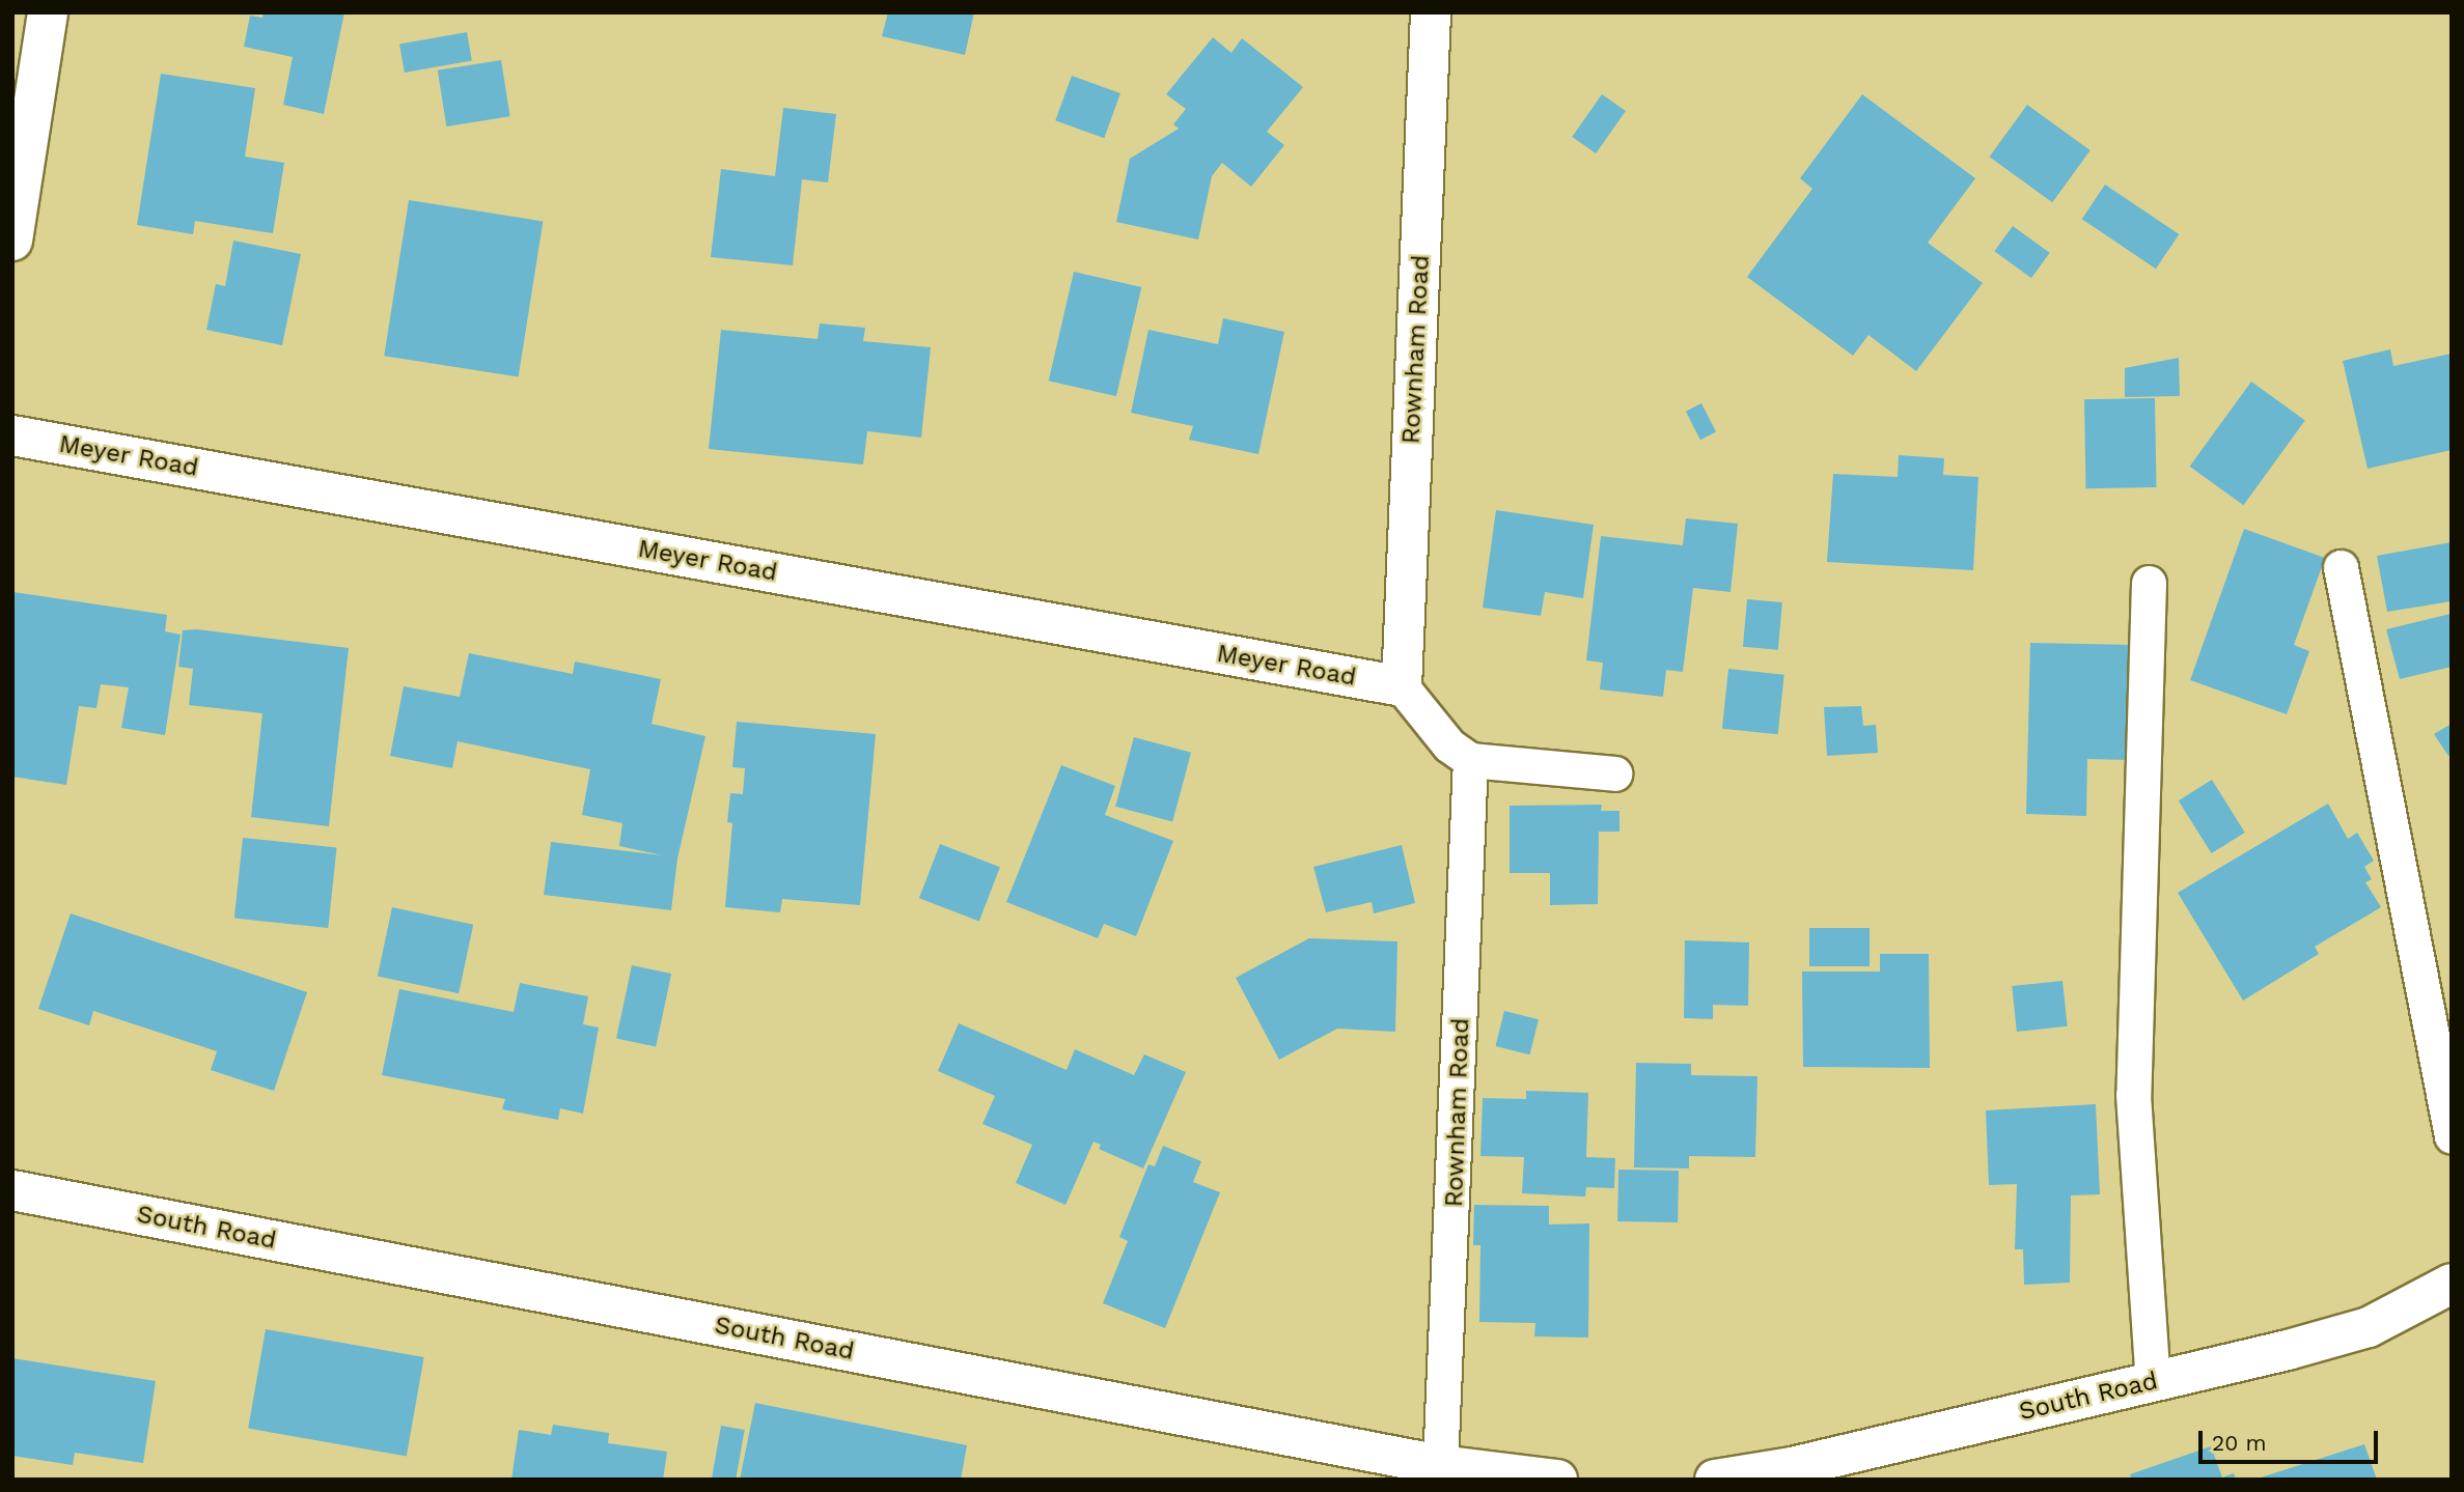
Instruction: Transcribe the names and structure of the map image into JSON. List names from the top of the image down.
{
  "streets": {
    "street": ["Rownham Road", "Meyer Road", "South Road"]
  },
  "crossings": [
    ["Rownham Road", "Meyer Road"],
    ["Rownham Road", "South Road"]
  ],
  "scale_bar": "20 m"
}
